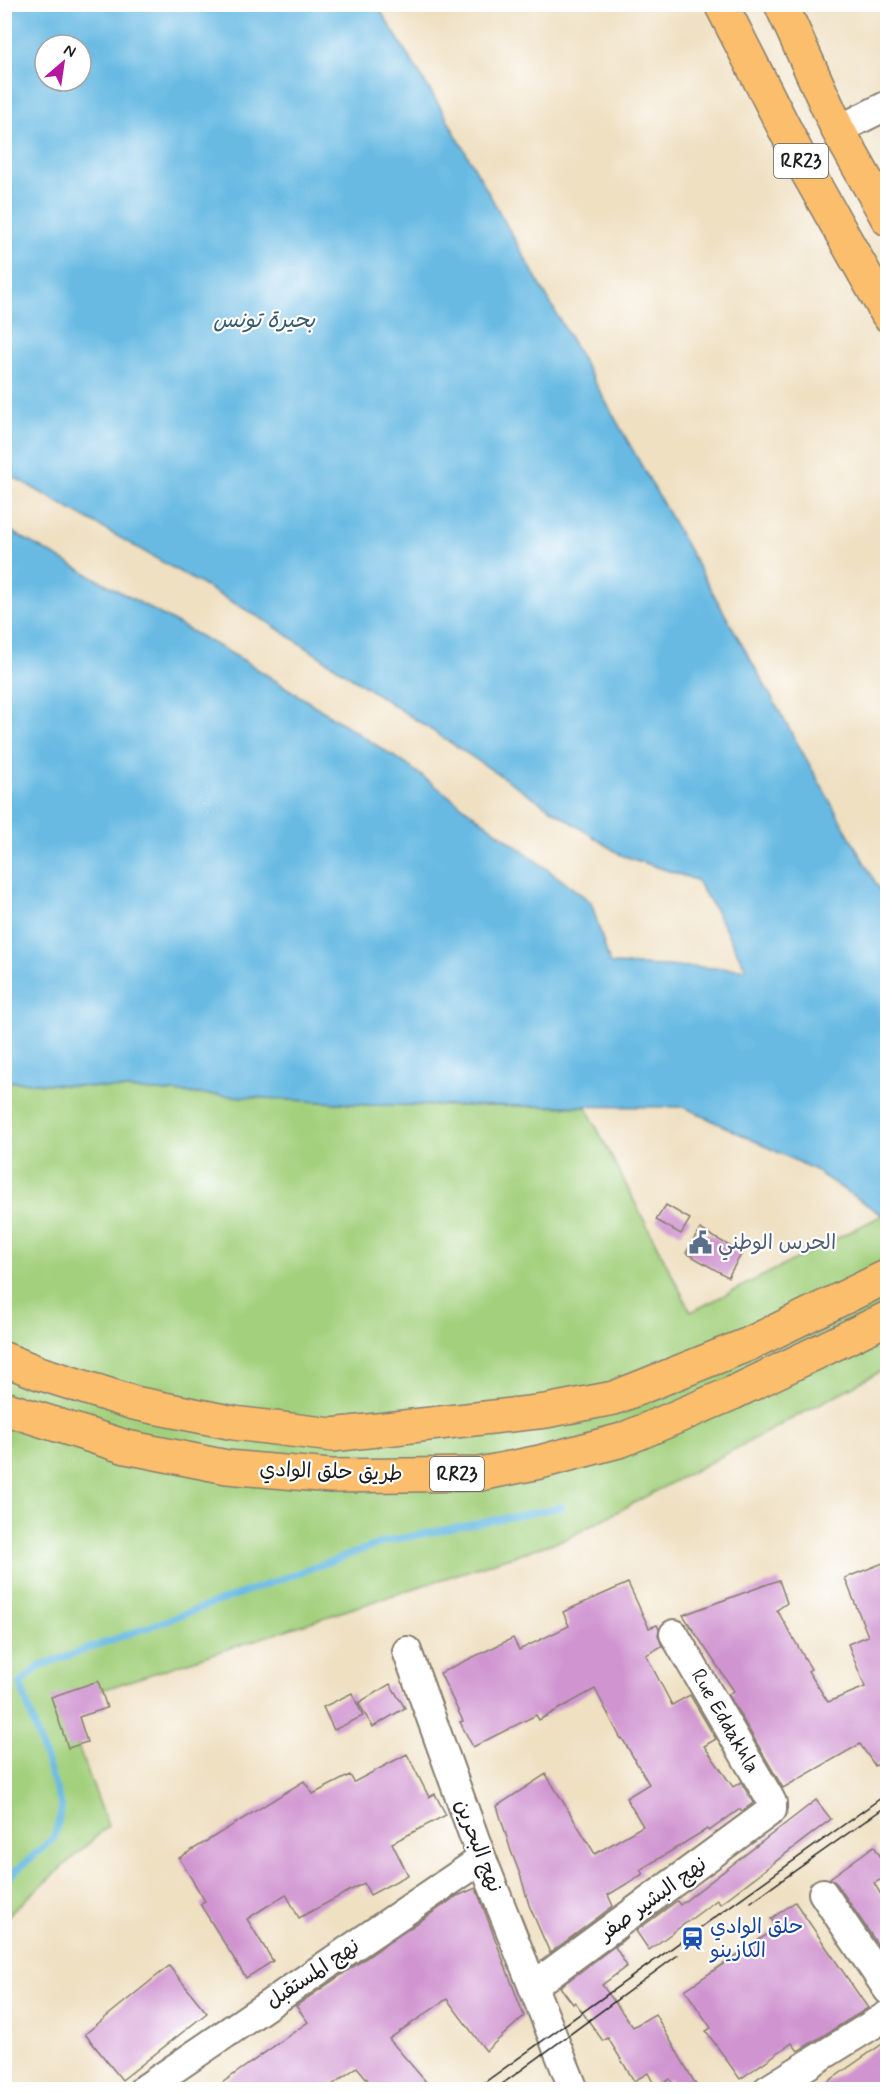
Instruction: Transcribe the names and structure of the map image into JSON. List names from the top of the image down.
{
  "streets": {
    "highway": ["RR23", "طريق حلق الوادي"],
    "street": [
      "Rue Eddakhla",
      "نهج البحرين",
      "نهج البشير صفر",
      "نهج المستقبل"
    ]
  },
  "crossings": [
    ["Rue Eddakhla", "نهج البشير صفر"],
    ["نهج البحرين", "نهج البشير صفر"],
    ["نهج البحرين", "نهج المستقبل"]
  ],
  "water": ["بحيرة تونس"],
  "places": {
    "public building": ["الحرس الوطني"],
    "station": ["حلق الوادي الكازينو"]
  },
  "north": "top right"
}
